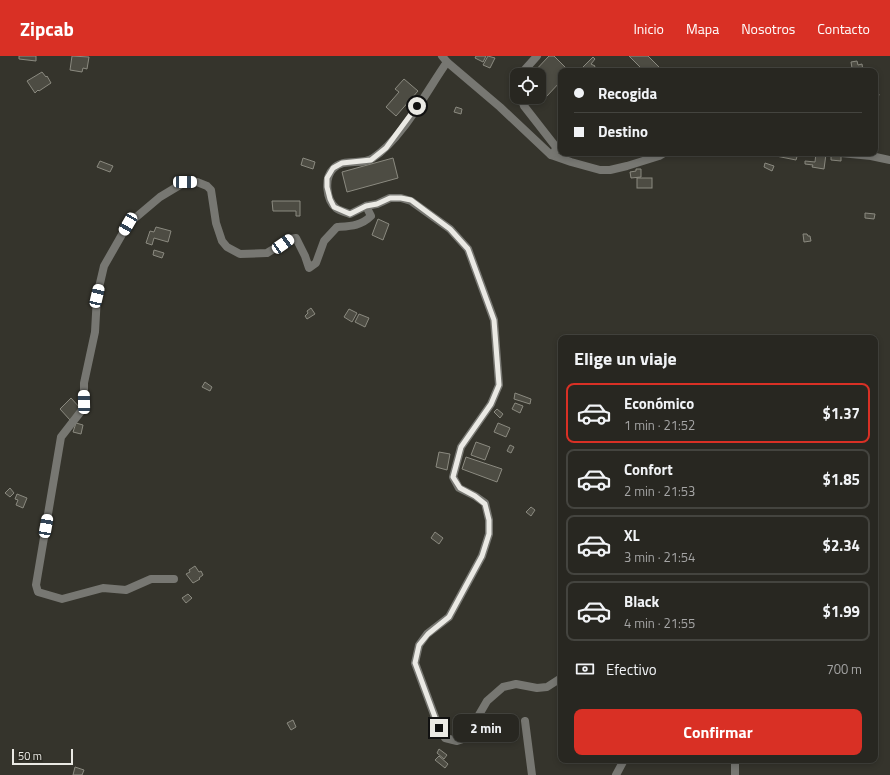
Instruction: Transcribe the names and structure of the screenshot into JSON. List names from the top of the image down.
{
  "scale_bar": "50 m",
  "page": {
    "header": "Zipcab",
    "nav": [
      "Inicio",
      "Mapa",
      "Nosotros",
      "Contacto"
    ],
    "banner": ["Recogida", "Destino"],
    "heading": "Elige un viaje",
    "list": [
      {
        "name": "Económico",
        "note": "1 min · 21:52",
        "value": "$1.37"
      },
      {
        "name": "Confort",
        "note": "2 min · 21:53",
        "value": "$1.85"
      },
      {
        "name": "XL",
        "note": "3 min · 21:54",
        "value": "$2.34"
      },
      {
        "name": "Black",
        "note": "4 min · 21:55",
        "value": "$1.99"
      }
    ],
    "pay": ["Efectivo", "700 m"],
    "buttons": "Confirmar",
    "bubble": "2 min",
    "scale": "50 m"
  }
}
